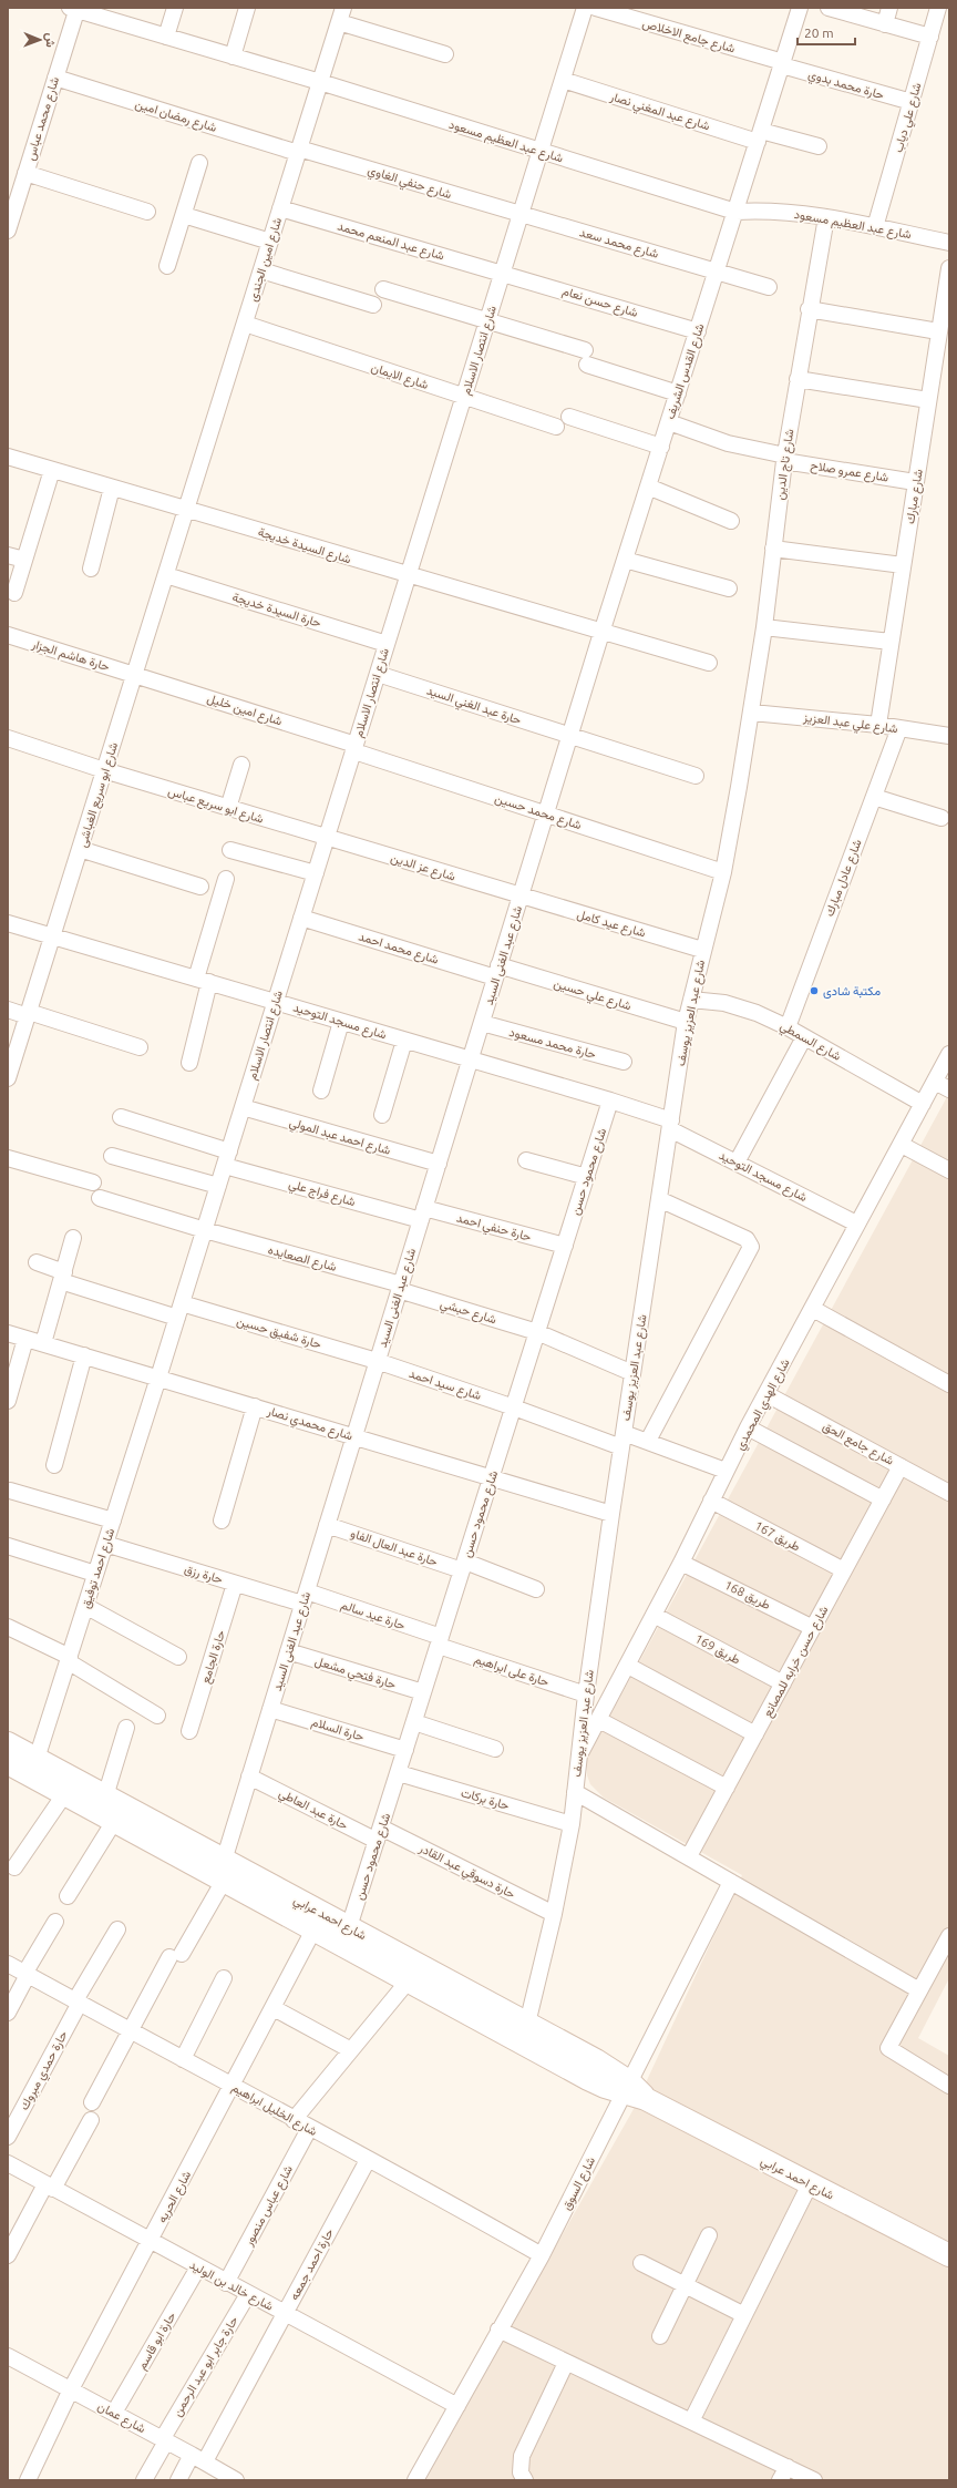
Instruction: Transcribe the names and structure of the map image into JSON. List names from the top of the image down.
{
  "streets": {
    "street": [
      "شارع جامع الاخلاص",
      "حارة محمد بدوي",
      "شارع عبد المغني نصار",
      "شارع رمضان امين",
      "شارع علي دياب",
      "شارع محمد عباس",
      "شارع عبد العظيم مسعود",
      "شارع حنفي الغاوي",
      "شارع عبد المنعم محمد",
      "شارع محمد سعد",
      "شارع امين الجندى",
      "شارع حسن نعام",
      "شارع انتصار الاسلام",
      "شارع القدس الشريف",
      "شارع الايمان",
      "شارع تاج الدين",
      "شارع عمرو صلاح",
      "شارع مبارك",
      "شارع السيدة خديجة",
      "حارة السيدة خديجة",
      "حارة هاشم الجزار",
      "حارة عبد الغني السيد",
      "شارع امين خليل",
      "شارع علي عبد العزيز",
      "شارع ابو سريع الغباشى",
      "شارع ابو سريع عباس",
      "شارع محمد حسين",
      "شارع عز الدين",
      "شارع عادل مبارك",
      "شارع عيد كامل",
      "شارع محمد احمد",
      "شارع عبد الغنى السيد",
      "شارع علي حسين",
      "شارع عبد العزيز يوسف",
      "شارع مسجد التوحيد",
      "شارع السمطي",
      "حارة محمد مسعود",
      "شارع احمد عبد المولي",
      "شارع محمود حسن",
      "شارع فراج علي",
      "حارة حنفي احمد",
      "شارع الصعايده",
      "شارع حبشي",
      "حارة شفيق حسين",
      "شارع سيد احمد",
      "شارع الهدي المحمدي",
      "شارع محمدي نصار",
      "شارع جامع الحق",
      "طريق 167",
      "حارة عبد العال الفاو",
      "شارع احمد توفيق",
      "حارة رزق",
      "طريق 168",
      "حارة عيد سالم",
      "طريق 169",
      "حارة الجامع",
      "شارع حسن خرابه للمصانع",
      "حارة على ابراهيم",
      "حارة فتحي مشعل",
      "حارة السلام",
      "حارة بركات",
      "حارة عبد العاطي",
      "حارة دسوقي عبد القادر",
      "شارع احمد عرابي",
      "حارة حمدي مبروك",
      "شارع الخليل ابراهيم",
      "شارع السوق",
      "شارع الحريه",
      "شارع عباس منصور",
      "حارة احمد جمعه",
      "شارع خالد بن الوليد",
      "حارة ابو قاسم",
      "حارة جابر ابو عبد الرحمن",
      "شارع عمان"
    ]
  },
  "crossings": [
    ["شارع جامع الاخلاص", "حارة محمد بدوي"],
    ["شارع جامع الاخلاص", "شارع القدس الشريف"],
    ["حارة محمد بدوي", "شارع علي دياب"],
    ["حارة محمد بدوي", "شارع القدس الشريف"],
    ["شارع عبد المغني نصار", "شارع انتصار الاسلام"],
    ["شارع عبد المغني نصار", "شارع القدس الشريف"],
    ["شارع رمضان امين", "شارع محمد عباس"],
    ["شارع رمضان امين", "شارع حنفي الغاوي"],
    ["شارع رمضان امين", "شارع امين الجندى"],
    ["شارع علي دياب", "شارع عبد العظيم مسعود"],
    ["شارع محمد عباس", "شارع عبد العظيم مسعود"],
    ["شارع عبد العظيم مسعود", "شارع امين الجندى"],
    ["شارع عبد العظيم مسعود", "شارع انتصار الاسلام"],
    ["شارع عبد العظيم مسعود", "شارع القدس الشريف"],
    ["شارع عبد العظيم مسعود", "شارع تاج الدين"],
    ["شارع حنفي الغاوي", "شارع محمد سعد"],
    ["شارع حنفي الغاوي", "شارع امين الجندى"],
    ["شارع حنفي الغاوي", "شارع انتصار الاسلام"],
    ["شارع عبد المنعم محمد", "شارع امين الجندى"],
    ["شارع عبد المنعم محمد", "شارع حسن نعام"],
    ["شارع عبد المنعم محمد", "شارع انتصار الاسلام"],
    ["شارع محمد سعد", "شارع انتصار الاسلام"],
    ["شارع محمد سعد", "شارع القدس الشريف"],
    ["شارع امين الجندى", "شارع الايمان"],
    ["شارع امين الجندى", "شارع السيدة خديجة"],
    ["شارع امين الجندى", "شارع ابو سريع الغباشى"],
    ["شارع حسن نعام", "شارع انتصار الاسلام"],
    ["شارع حسن نعام", "شارع القدس الشريف"],
    ["شارع انتصار الاسلام", "شارع الايمان"],
    ["شارع انتصار الاسلام", "شارع السيدة خديجة"],
    ["شارع انتصار الاسلام", "حارة السيدة خديجة"],
    ["شارع انتصار الاسلام", "حارة عبد الغني السيد"],
    ["شارع انتصار الاسلام", "شارع امين خليل"],
    ["شارع انتصار الاسلام", "شارع ابو سريع عباس"],
    ["شارع انتصار الاسلام", "شارع محمد حسين"],
    ["شارع انتصار الاسلام", "شارع عز الدين"],
    ["شارع انتصار الاسلام", "شارع محمد احمد"],
    ["شارع انتصار الاسلام", "شارع مسجد التوحيد"],
    ["شارع انتصار الاسلام", "شارع احمد عبد المولي"],
    ["شارع انتصار الاسلام", "شارع فراج علي"],
    ["شارع انتصار الاسلام", "شارع الصعايده"],
    ["شارع انتصار الاسلام", "حارة شفيق حسين"],
    ["شارع انتصار الاسلام", "شارع محمدي نصار"],
    ["شارع انتصار الاسلام", "شارع احمد توفيق"],
    ["شارع القدس الشريف", "شارع عمرو صلاح"],
    ["شارع القدس الشريف", "شارع السيدة خديجة"],
    ["شارع القدس الشريف", "حارة عبد الغني السيد"],
    ["شارع القدس الشريف", "شارع عبد الغنى السيد"],
    ["شارع تاج الدين", "شارع عمرو صلاح"],
    ["شارع تاج الدين", "شارع علي عبد العزيز"],
    ["شارع تاج الدين", "شارع عبد العزيز يوسف"],
    ["شارع عمرو صلاح", "شارع مبارك"],
    ["شارع مبارك", "شارع علي عبد العزيز"],
    ["شارع السيدة خديجة", "شارع ابو سريع الغباشى"],
    ["حارة السيدة خديجة", "شارع ابو سريع الغباشى"],
    ["حارة هاشم الجزار", "شارع امين خليل"],
    ["حارة هاشم الجزار", "شارع ابو سريع الغباشى"],
    ["حارة عبد الغني السيد", "شارع عبد الغنى السيد"],
    ["شارع امين خليل", "شارع ابو سريع الغباشى"],
    ["شارع امين خليل", "شارع محمد حسين"],
    ["شارع علي عبد العزيز", "شارع عادل مبارك"],
    ["شارع علي عبد العزيز", "شارع عبد العزيز يوسف"],
    ["شارع ابو سريع الغباشى", "شارع ابو سريع عباس"],
    ["شارع ابو سريع الغباشى", "شارع مسجد التوحيد"],
    ["شارع ابو سريع عباس", "شارع عز الدين"],
    ["شارع محمد حسين", "شارع عبد الغنى السيد"],
    ["شارع محمد حسين", "شارع عبد العزيز يوسف"],
    ["شارع عز الدين", "شارع عيد كامل"],
    ["شارع عز الدين", "شارع عبد الغنى السيد"],
    ["شارع عادل مبارك", "شارع السمطي"],
    ["شارع عيد كامل", "شارع عبد الغنى السيد"],
    ["شارع عيد كامل", "شارع عبد العزيز يوسف"],
    ["شارع محمد احمد", "شارع عبد الغنى السيد"],
    ["شارع محمد احمد", "شارع علي حسين"],
    ["شارع عبد الغنى السيد", "شارع علي حسين"],
    ["شارع عبد الغنى السيد", "شارع مسجد التوحيد"],
    ["شارع عبد الغنى السيد", "حارة محمد مسعود"],
    ["شارع عبد الغنى السيد", "شارع احمد عبد المولي"],
    ["شارع عبد الغنى السيد", "شارع فراج علي"],
    ["شارع عبد الغنى السيد", "حارة حنفي احمد"],
    ["شارع عبد الغنى السيد", "شارع الصعايده"],
    ["شارع عبد الغنى السيد", "شارع حبشي"],
    ["شارع عبد الغنى السيد", "حارة شفيق حسين"],
    ["شارع عبد الغنى السيد", "شارع سيد احمد"],
    ["شارع عبد الغنى السيد", "شارع محمدي نصار"],
    ["شارع عبد الغنى السيد", "حارة عبد العال الفاو"],
    ["شارع عبد الغنى السيد", "حارة رزق"],
    ["شارع عبد الغنى السيد", "حارة عيد سالم"],
    ["شارع عبد الغنى السيد", "حارة فتحي مشعل"],
    ["شارع عبد الغنى السيد", "حارة السلام"],
    ["شارع عبد الغنى السيد", "حارة عبد العاطي"],
    ["شارع عبد الغنى السيد", "شارع احمد عرابي"],
    ["شارع عبد الغنى السيد", "شارع الخليل ابراهيم"],
    ["شارع علي حسين", "شارع عبد العزيز يوسف"],
    ["شارع عبد العزيز يوسف", "شارع مسجد التوحيد"],
    ["شارع عبد العزيز يوسف", "شارع السمطي"],
    ["شارع عبد العزيز يوسف", "شارع حبشي"],
    ["شارع عبد العزيز يوسف", "شارع سيد احمد"],
    ["شارع عبد العزيز يوسف", "شارع الهدي المحمدي"],
    ["شارع عبد العزيز يوسف", "شارع محمدي نصار"],
    ["شارع عبد العزيز يوسف", "حارة على ابراهيم"],
    ["شارع عبد العزيز يوسف", "حارة بركات"],
    ["شارع عبد العزيز يوسف", "حارة دسوقي عبد القادر"],
    ["شارع عبد العزيز يوسف", "شارع احمد عرابي"],
    ["شارع مسجد التوحيد", "شارع محمود حسن"],
    ["شارع مسجد التوحيد", "شارع الهدي المحمدي"],
    ["شارع السمطي", "شارع الهدي المحمدي"],
    ["شارع محمود حسن", "حارة حنفي احمد"],
    ["شارع محمود حسن", "شارع حبشي"],
    ["شارع محمود حسن", "شارع سيد احمد"],
    ["شارع محمود حسن", "شارع محمدي نصار"],
    ["شارع محمود حسن", "حارة عبد العال الفاو"],
    ["شارع محمود حسن", "حارة عيد سالم"],
    ["شارع محمود حسن", "حارة على ابراهيم"],
    ["شارع محمود حسن", "حارة فتحي مشعل"],
    ["شارع محمود حسن", "حارة السلام"],
    ["شارع محمود حسن", "حارة بركات"],
    ["شارع محمود حسن", "حارة عبد العاطي"],
    ["شارع محمود حسن", "حارة دسوقي عبد القادر"],
    ["شارع محمود حسن", "شارع احمد عرابي"],
    ["شارع فراج علي", "حارة حنفي احمد"],
    ["شارع الصعايده", "شارع حبشي"],
    ["حارة شفيق حسين", "شارع سيد احمد"],
    ["شارع سيد احمد", "شارع الهدي المحمدي"],
    ["شارع الهدي المحمدي", "شارع جامع الحق"],
    ["شارع الهدي المحمدي", "طريق 167"],
    ["شارع الهدي المحمدي", "طريق 168"],
    ["شارع الهدي المحمدي", "طريق 169"],
    ["شارع محمدي نصار", "شارع احمد توفيق"],
    ["شارع جامع الحق", "شارع حسن خرابه للمصانع"],
    ["طريق 167", "شارع حسن خرابه للمصانع"],
    ["شارع احمد توفيق", "حارة رزق"],
    ["شارع احمد توفيق", "شارع احمد عرابي"],
    ["حارة رزق", "حارة عيد سالم"],
    ["حارة رزق", "حارة الجامع"],
    ["طريق 168", "شارع حسن خرابه للمصانع"],
    ["حارة عيد سالم", "حارة على ابراهيم"],
    ["طريق 169", "شارع حسن خرابه للمصانع"],
    ["حارة عبد العاطي", "حارة دسوقي عبد القادر"],
    ["شارع احمد عرابي", "شارع السوق"],
    ["شارع احمد عرابي", "شارع الحريه"],
    ["حارة حمدي مبروك", "شارع الخليل ابراهيم"],
    ["شارع الخليل ابراهيم", "شارع السوق"],
    ["شارع الخليل ابراهيم", "شارع الحريه"],
    ["شارع الخليل ابراهيم", "شارع عباس منصور"],
    ["شارع الخليل ابراهيم", "حارة احمد جمعه"],
    ["شارع السوق", "شارع خالد بن الوليد"],
    ["شارع الحريه", "شارع خالد بن الوليد"],
    ["شارع الحريه", "شارع عمان"],
    ["شارع عباس منصور", "شارع خالد بن الوليد"],
    ["حارة احمد جمعه", "شارع خالد بن الوليد"],
    ["حارة احمد جمعه", "شارع عمان"],
    ["شارع خالد بن الوليد", "حارة ابو قاسم"],
    ["شارع خالد بن الوليد", "حارة جابر ابو عبد الرحمن"],
    ["حارة ابو قاسم", "شارع عمان"],
    ["حارة جابر ابو عبد الرحمن", "شارع عمان"]
  ],
  "places": ["مكتبة شادى"],
  "scale_bar": "20 m",
  "north": "right"
}
